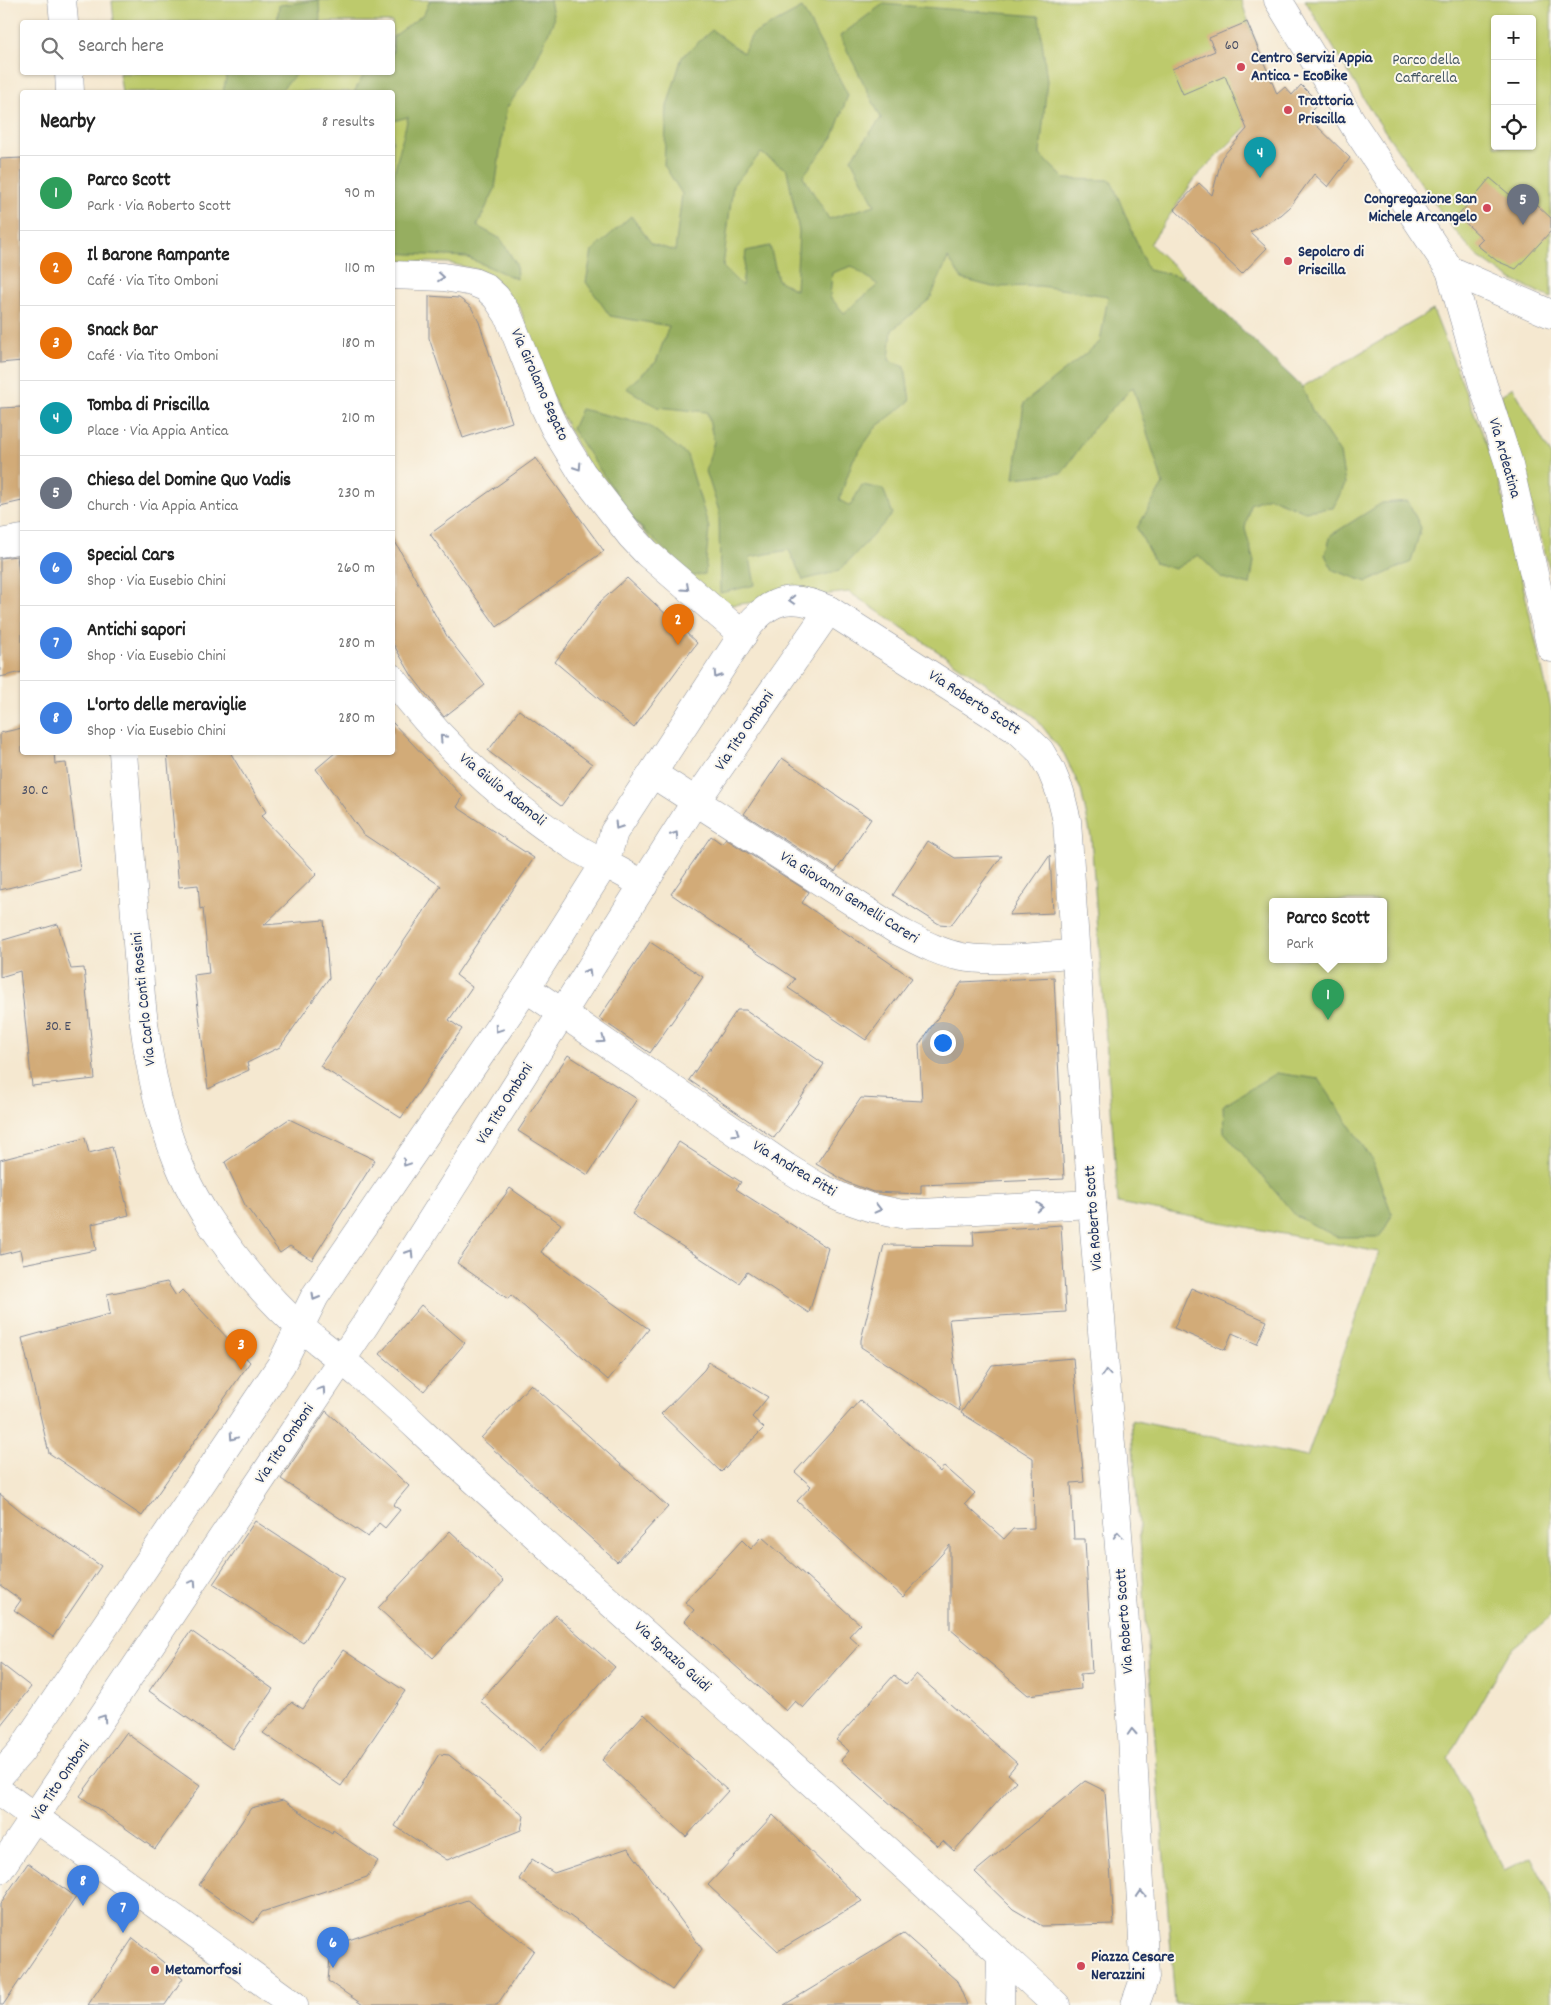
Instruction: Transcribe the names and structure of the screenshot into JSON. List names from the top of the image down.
{
  "streets": {
    "street": [
      "Via Girolamo Segato",
      "Via Ardeatina",
      "Via Roberto Scott",
      "Via Tito Omboni",
      "Via Giulio Adamoli",
      "Via Giovanni Gemelli Careri",
      "Via Carlo Conti Rossini",
      "Via Andrea Pitti",
      "Via Ignazio Guidi"
    ]
  },
  "crossings": [
    ["Via Girolamo Segato", "Via Roberto Scott"],
    ["Via Roberto Scott", "Via Tito Omboni"],
    ["Via Roberto Scott", "Via Giovanni Gemelli Careri"],
    ["Via Roberto Scott", "Via Andrea Pitti"],
    ["Via Tito Omboni", "Via Giovanni Gemelli Careri"],
    ["Via Tito Omboni", "Via Carlo Conti Rossini"],
    ["Via Tito Omboni", "Via Andrea Pitti"],
    ["Via Tito Omboni", "Via Ignazio Guidi"],
    ["Via Carlo Conti Rossini", "Via Ignazio Guidi"]
  ],
  "one_way": [
    "Via Girolamo Segato",
    "Via Roberto Scott",
    "Via Giulio Adamoli",
    "Via Andrea Pitti"
  ],
  "parks": ["Parco della Caffarella"],
  "places": [
    "Centro Servizi Appia Antica - EcoBike",
    "Trattoria Priscilla",
    "Congregazione San Michele Arcangelo",
    "Sepolcro di Priscilla",
    "Piazza Cesare Nerazzini",
    "Metamorfosi"
  ],
  "house_numbers": ["60", "30. C", "30. E"],
  "page": {
    "map_buttons": ["+", "−"],
    "search": "Search here",
    "heading": ["Nearby", "8 results"],
    "pins": [
      "4",
      "5",
      "2",
      "1",
      "3",
      "8",
      "7",
      "6"
    ],
    "list": [
      {
        "mark": "1",
        "name": "Parco Scott",
        "note": "Park · Via Roberto Scott",
        "value": "90 m"
      },
      {
        "mark": "2",
        "name": "Il Barone Rampante",
        "note": "Café · Via Tito Omboni",
        "value": "110 m"
      },
      {
        "mark": "3",
        "name": "Snack Bar",
        "note": "Café · Via Tito Omboni",
        "value": "180 m"
      },
      {
        "mark": "4",
        "name": "Tomba di Priscilla",
        "note": "Place · Via Appia Antica",
        "value": "210 m"
      },
      {
        "mark": "5",
        "name": "Chiesa del Domine Quo Vadis",
        "note": "Church · Via Appia Antica",
        "value": "230 m"
      },
      {
        "mark": "6",
        "name": "Special Cars",
        "note": "Shop · Via Eusebio Chini",
        "value": "260 m"
      },
      {
        "mark": "7",
        "name": "Antichi sapori",
        "note": "Shop · Via Eusebio Chini",
        "value": "280 m"
      },
      {
        "mark": "8",
        "name": "L'orto delle meraviglie",
        "note": "Shop · Via Eusebio Chini",
        "value": "280 m"
      }
    ],
    "popup": ["Parco Scott", "Park"]
  }
}
